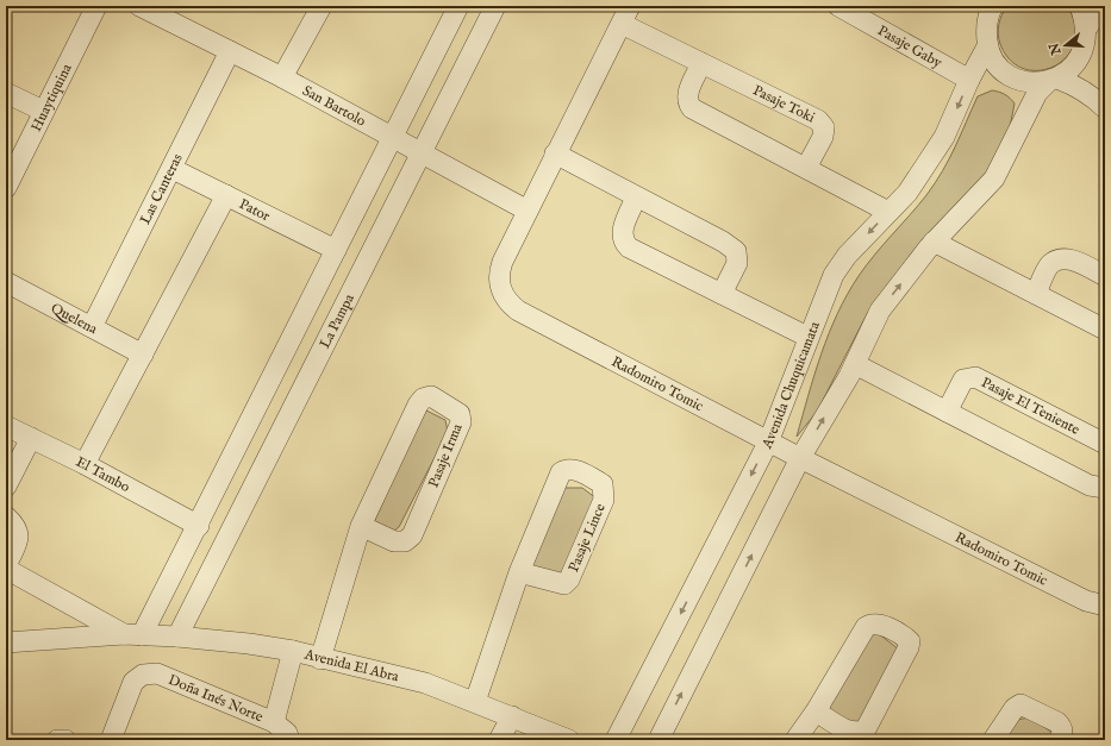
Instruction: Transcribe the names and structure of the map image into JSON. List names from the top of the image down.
{
  "streets": {
    "street": [
      "Pasaje Gaby",
      "Huaytiquina",
      "Pasaje Toki",
      "San Bartolo",
      "Las Canteras",
      "Pator",
      "Quelena",
      "La Pampa",
      "Radomiro Tomic",
      "Avenida Chuquicamata",
      "Pasaje El Teniente",
      "Pasaje Irma",
      "El Tambo",
      "Pasaje Lince",
      "Avenida El Abra",
      "Doña Inés Norte"
    ]
  },
  "crossings": [
    ["Pasaje Gaby", "Avenida Chuquicamata"],
    ["Pasaje Toki", "Radomiro Tomic"],
    ["San Bartolo", "Las Canteras"],
    ["San Bartolo", "La Pampa"],
    ["San Bartolo", "Radomiro Tomic"],
    ["Las Canteras", "Pator"],
    ["Las Canteras", "Quelena"],
    ["La Pampa", "Avenida El Abra"],
    ["Radomiro Tomic", "Avenida Chuquicamata"],
    ["Pasaje Irma", "Avenida El Abra"],
    ["Pasaje Lince", "Avenida El Abra"],
    ["Avenida El Abra", "Doña Inés Norte"]
  ],
  "north": "left"
}
